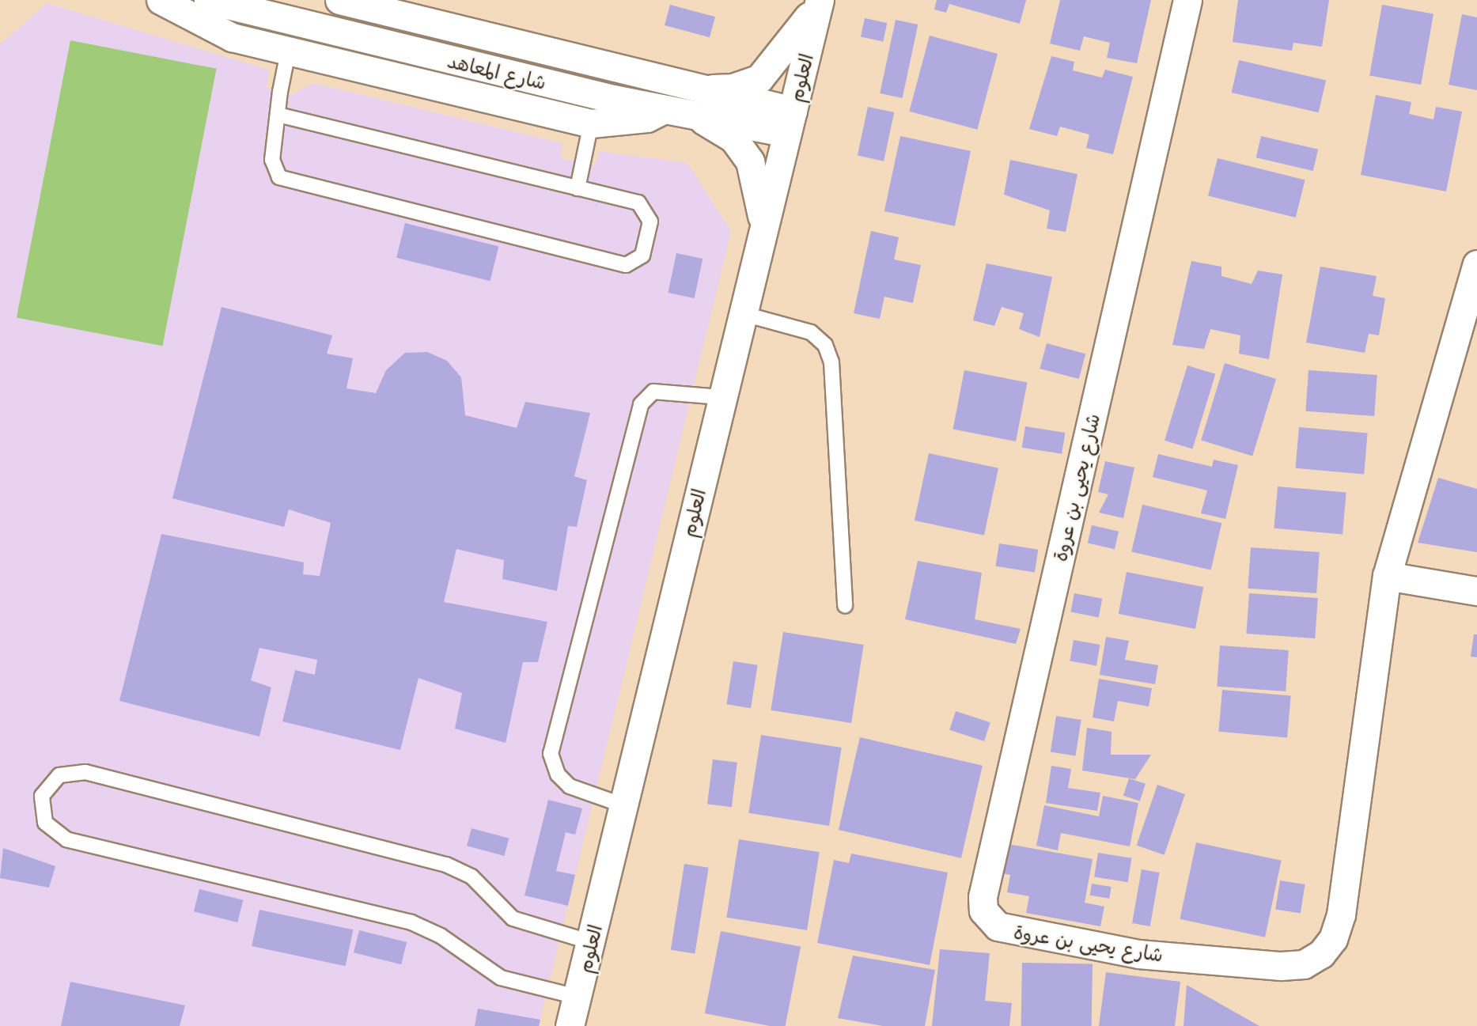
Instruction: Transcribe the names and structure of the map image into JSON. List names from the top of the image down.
{
  "streets": {
    "street": ["شارع المعاهد", "العلوم", "شارع يحيى بن عروة"]
  },
  "crossings": [
    ["شارع المعاهد", "العلوم"]
  ]
}
